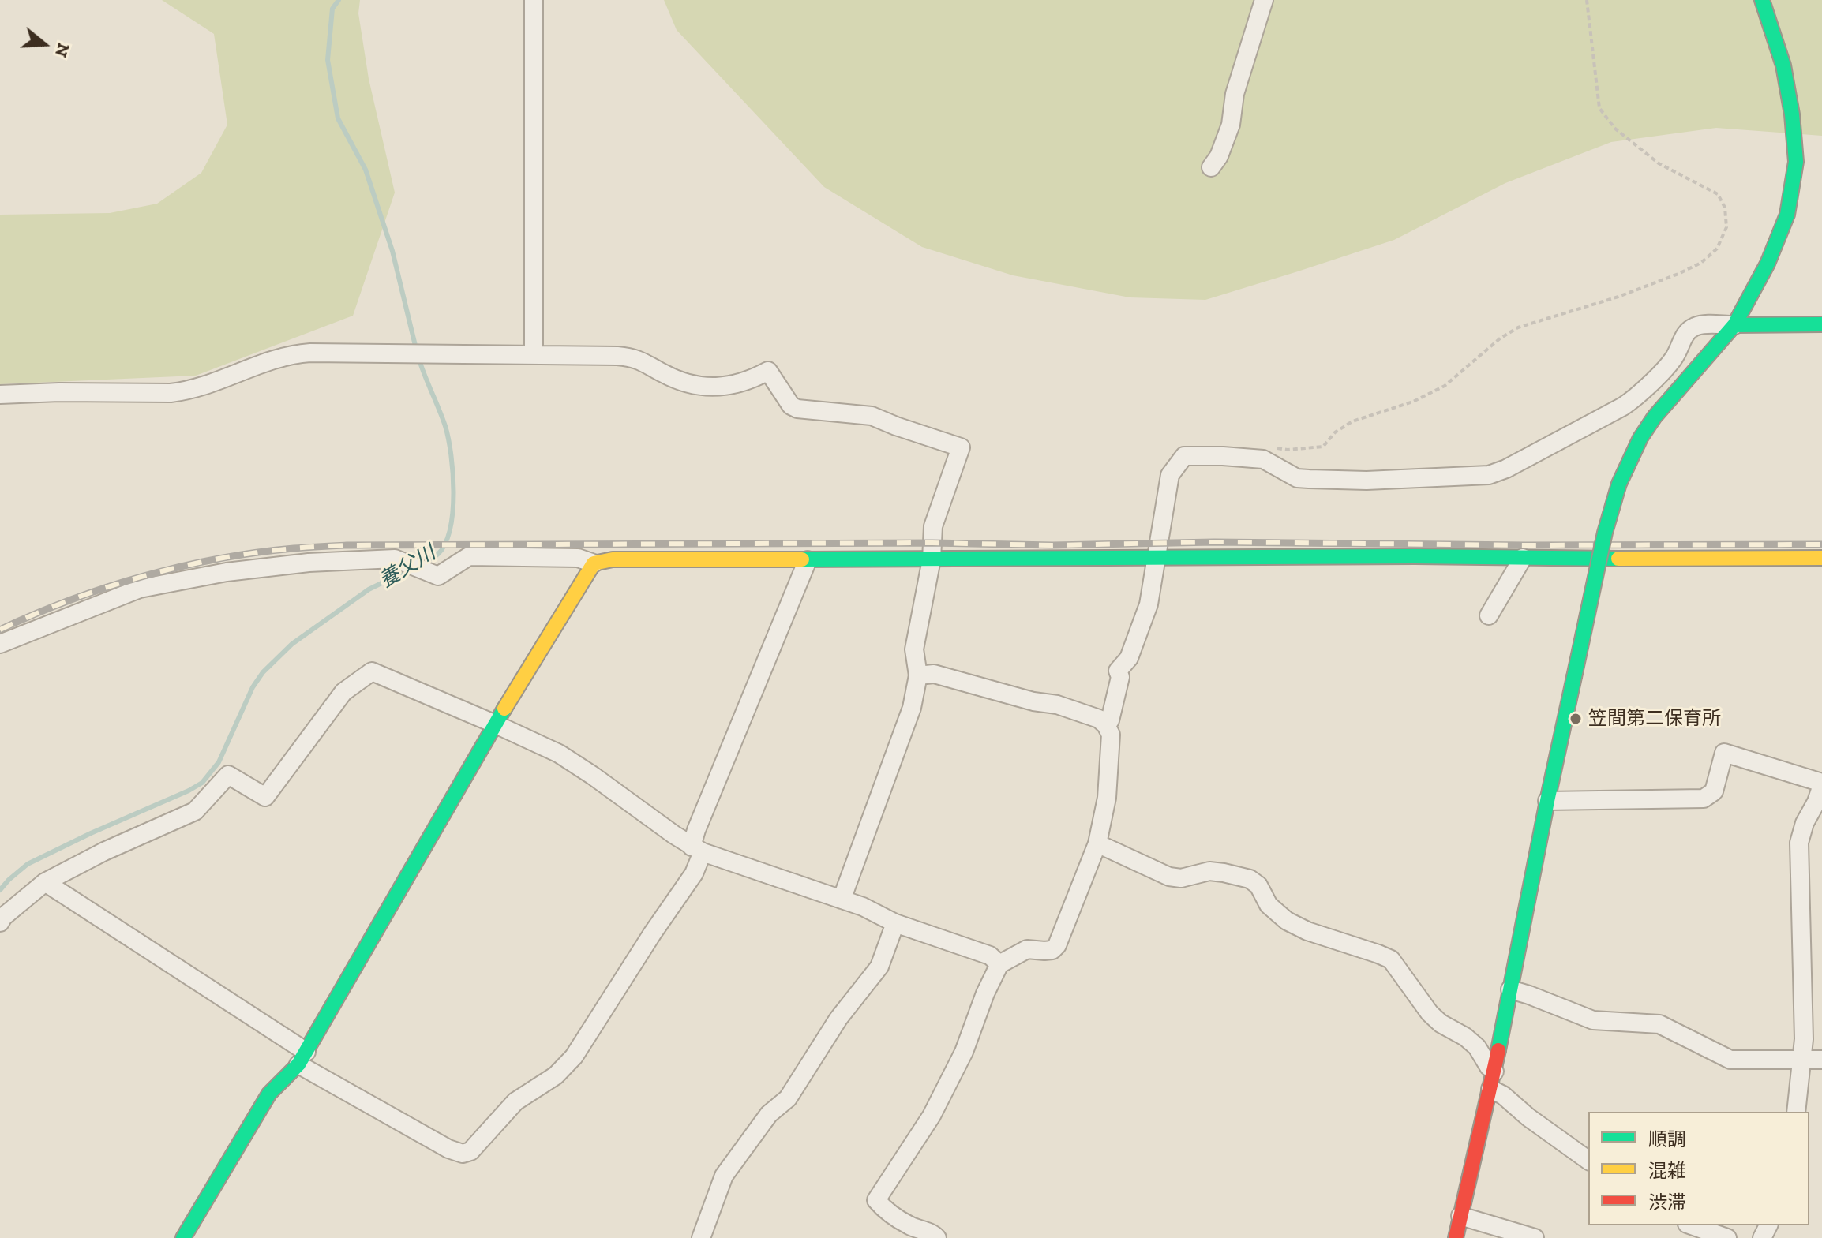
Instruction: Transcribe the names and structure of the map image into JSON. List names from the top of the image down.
{
  "water": ["養父川"],
  "places": ["笠間第二保育所"],
  "legend": ["順調", "混雑", "渋滞"],
  "north": "right"
}
